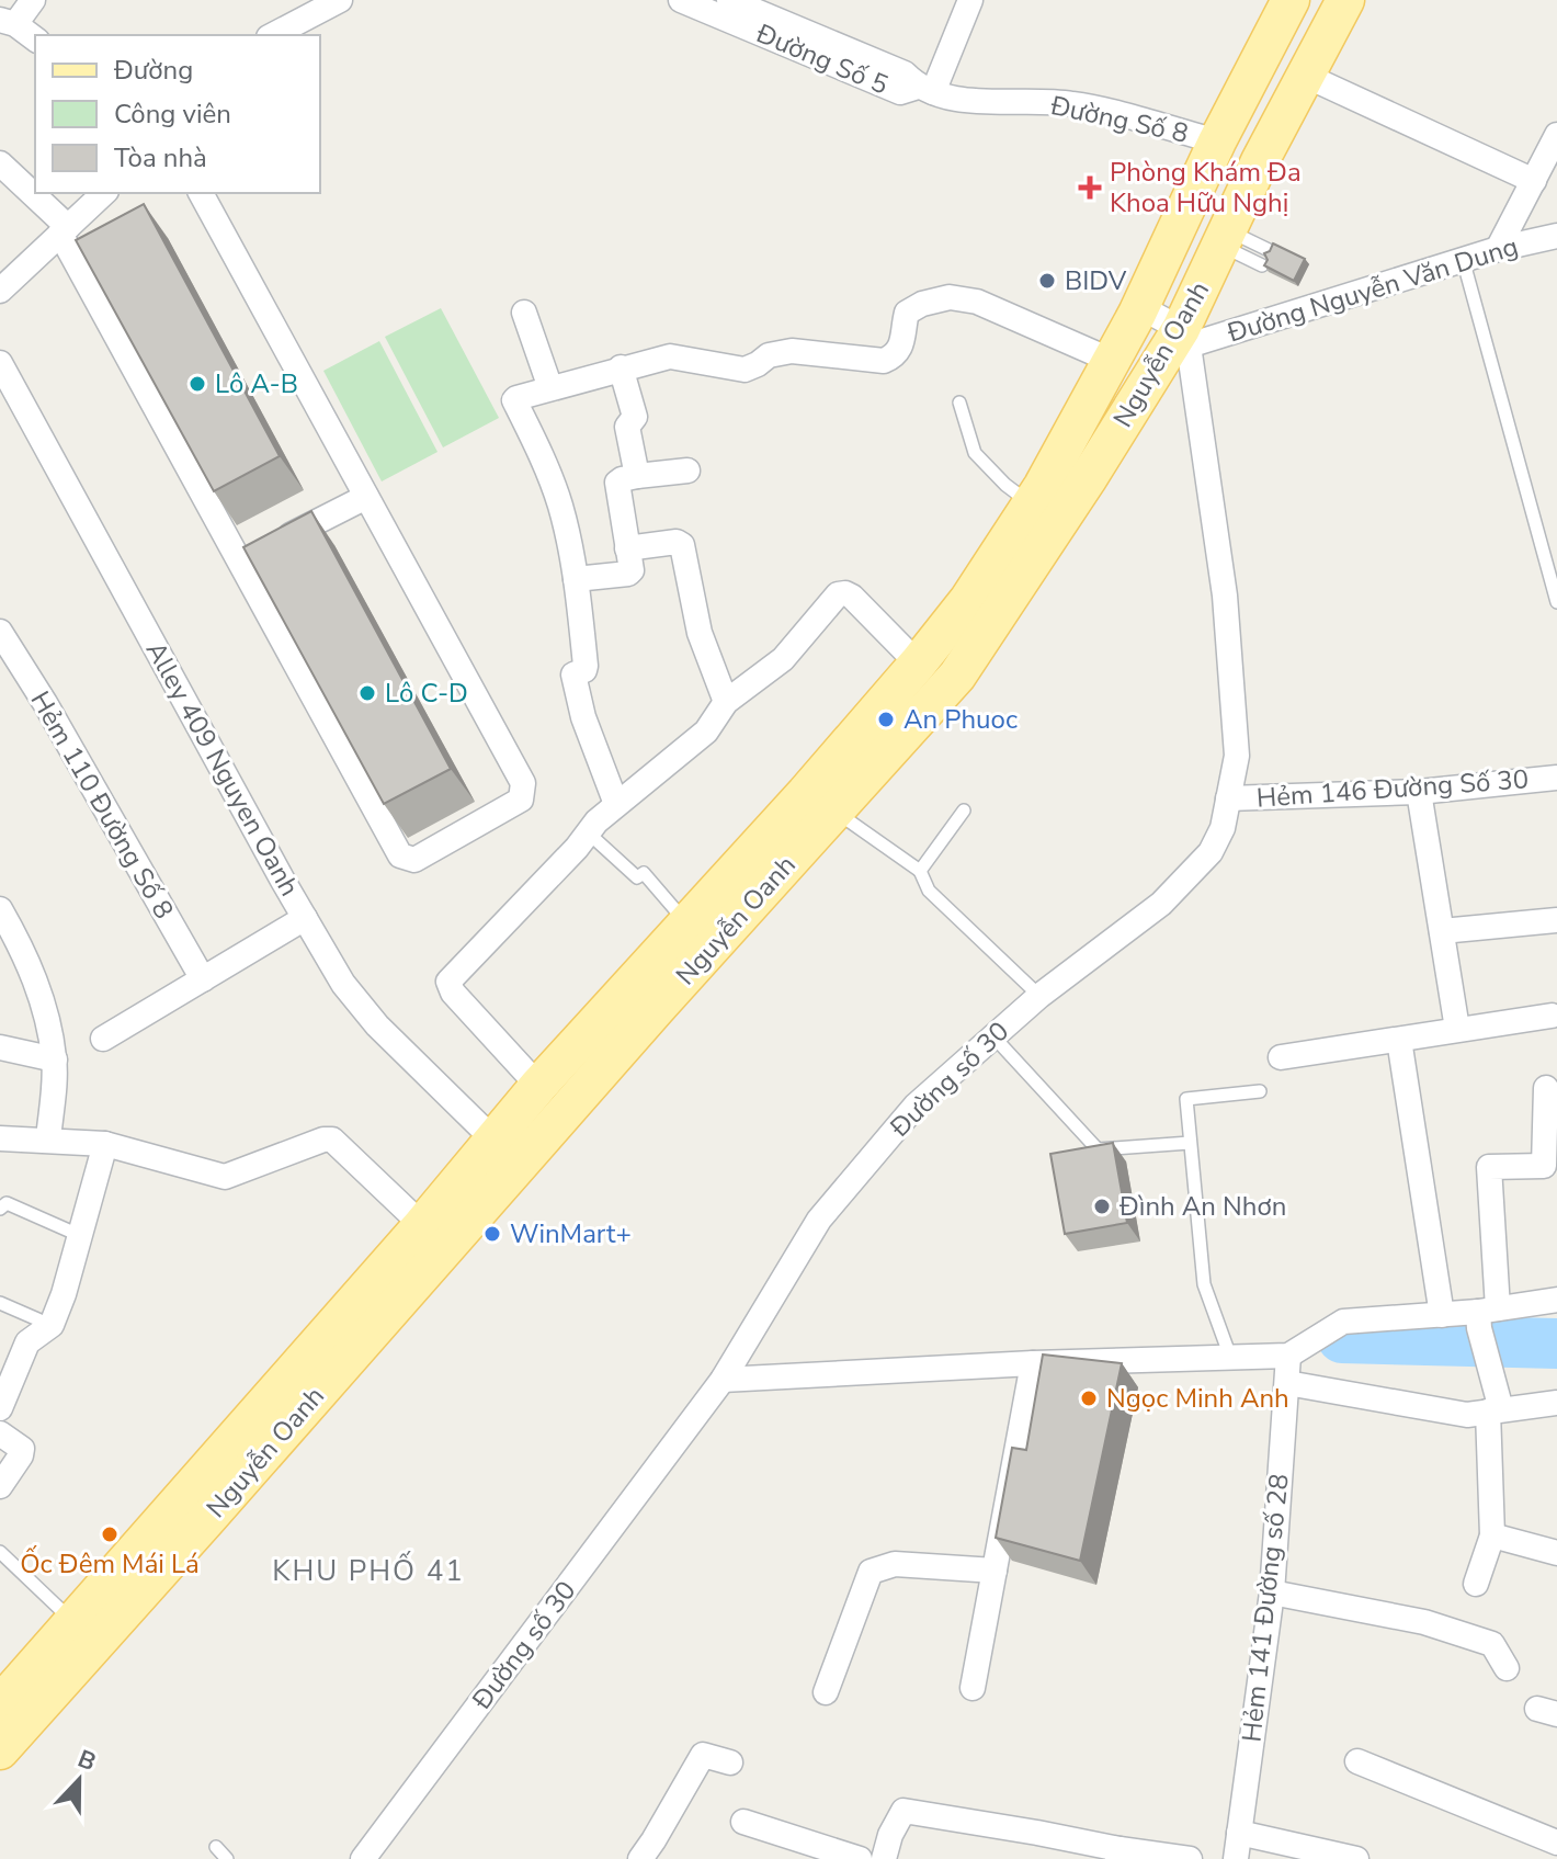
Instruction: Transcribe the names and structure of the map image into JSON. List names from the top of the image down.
{
  "streets": {
    "main road": ["Nguyễn Oanh"],
    "street": [
      "Đường Số 5",
      "Đường Số 8",
      "Đường Nguyễn Văn Dung",
      "Alley 409 Nguyen Oanh",
      "Hẻm 146 Đường Số 30",
      "Hẻm 110 Đường Số 8",
      "Đường số 30",
      "Hẻm 141 Đường số 28"
    ]
  },
  "crossings": [
    ["Đường Số 5", "Đường Số 8"],
    ["Đường Số 8", "Nguyễn Oanh"],
    ["Đường Nguyễn Văn Dung", "Nguyễn Oanh"],
    ["Đường Nguyễn Văn Dung", "Đường số 30"],
    ["Nguyễn Oanh", "Alley 409 Nguyen Oanh"],
    ["Nguyễn Oanh", "Đường số 30"],
    ["Hẻm 146 Đường Số 30", "Đường số 30"]
  ],
  "districts": ["KHU PHỐ 41"],
  "places": {
    "health": ["Phòng Khám Đa Khoa Hữu Nghị"],
    "other": [
      "BIDV",
      "Lô A-B",
      "Lô C-D",
      "An Phuoc",
      "Đình An Nhơn",
      "WinMart+",
      "Ngọc Minh Anh",
      "Ốc Đêm Mái Lá"
    ]
  },
  "legend": ["Đường", "Công viên", "Tòa nhà"],
  "north": "top"
}
